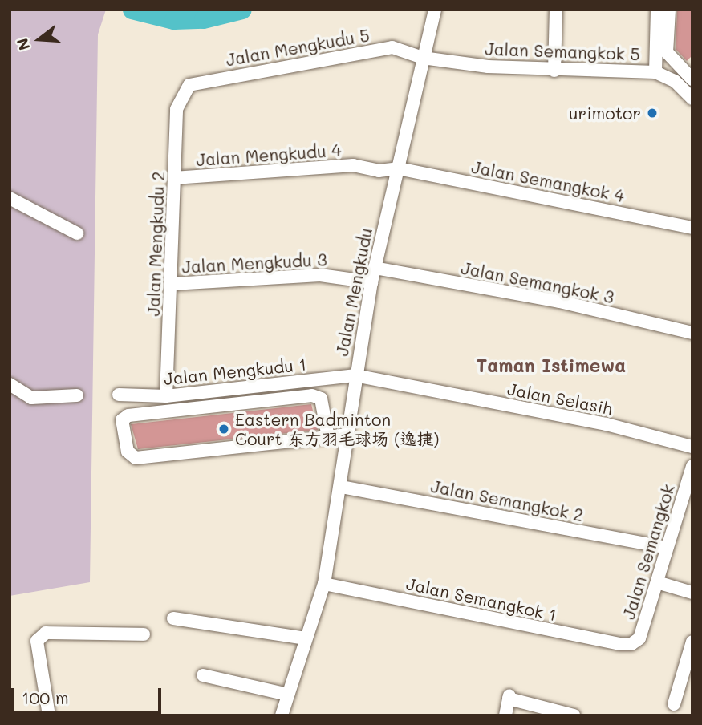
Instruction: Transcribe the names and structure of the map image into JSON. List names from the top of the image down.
{
  "streets": {
    "street": [
      "Jalan Mengkudu 5",
      "Jalan Semangkok 5",
      "Jalan Mengkudu 4",
      "Jalan Semangkok 4",
      "Jalan Mengkudu 2",
      "Jalan Mengkudu 3",
      "Jalan Semangkok 3",
      "Jalan Mengkudu",
      "Jalan Mengkudu 1",
      "Jalan Selasih",
      "Jalan Semangkok 2",
      "Jalan Semangkok",
      "Jalan Semangkok 1"
    ]
  },
  "crossings": [
    ["Jalan Mengkudu 5", "Jalan Semangkok 5"],
    ["Jalan Mengkudu 5", "Jalan Mengkudu 2"],
    ["Jalan Mengkudu 5", "Jalan Mengkudu"],
    ["Jalan Semangkok 5", "Jalan Mengkudu"],
    ["Jalan Mengkudu 4", "Jalan Semangkok 4"],
    ["Jalan Mengkudu 4", "Jalan Mengkudu 2"],
    ["Jalan Mengkudu 4", "Jalan Mengkudu"],
    ["Jalan Semangkok 4", "Jalan Mengkudu"],
    ["Jalan Mengkudu 2", "Jalan Mengkudu 3"],
    ["Jalan Mengkudu 2", "Jalan Mengkudu 1"],
    ["Jalan Mengkudu 3", "Jalan Mengkudu"],
    ["Jalan Semangkok 3", "Jalan Mengkudu"],
    ["Jalan Mengkudu", "Jalan Mengkudu 1"],
    ["Jalan Mengkudu", "Jalan Selasih"],
    ["Jalan Mengkudu", "Jalan Semangkok 2"],
    ["Jalan Mengkudu", "Jalan Semangkok 1"],
    ["Jalan Mengkudu 1", "Jalan Selasih"],
    ["Jalan Semangkok 2", "Jalan Semangkok"],
    ["Jalan Semangkok", "Jalan Semangkok 1"]
  ],
  "districts": ["Taman Istimewa"],
  "places": ["urimotor", "Eastern Badminton Court 东方羽毛球场 (逸捷)"],
  "scale_bar": "100 m",
  "north": "left"
}
